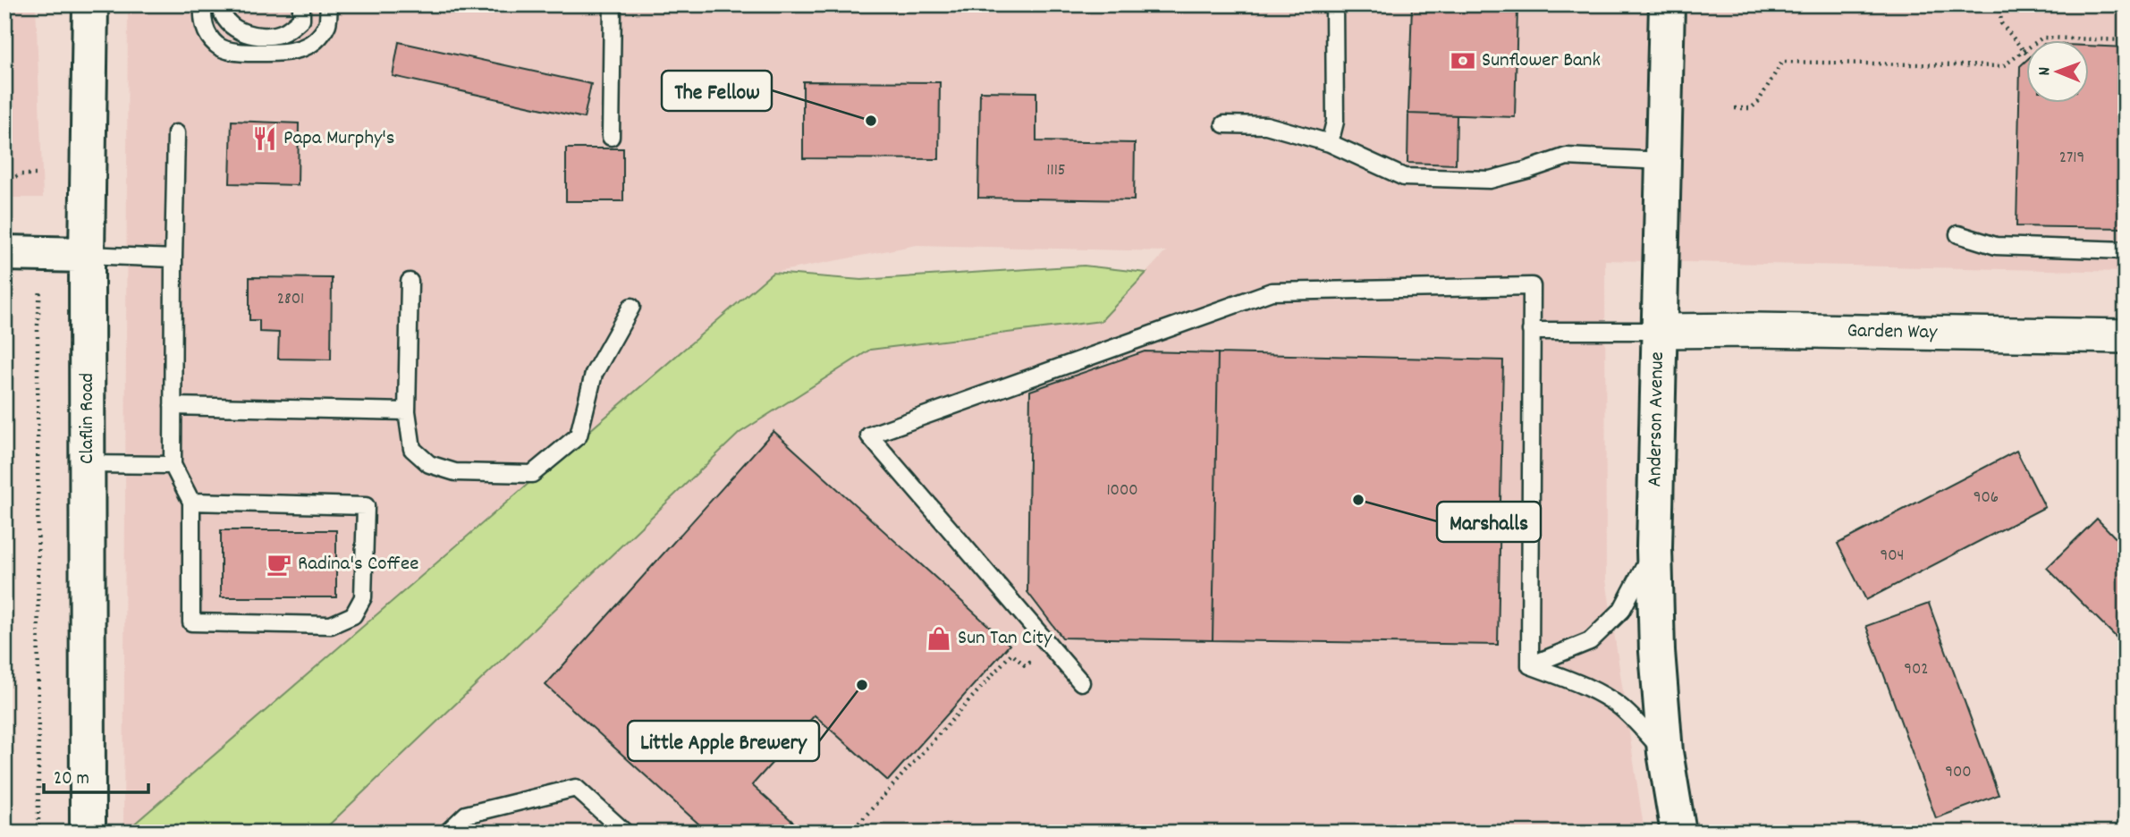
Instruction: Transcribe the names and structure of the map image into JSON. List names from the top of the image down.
{
  "streets": {
    "street": ["Garden Way", "Claflin Road", "Anderson Avenue"]
  },
  "crossings": [
    ["Garden Way", "Anderson Avenue"]
  ],
  "places": {
    "bank": ["Sunflower Bank"],
    "other": ["The Fellow", "Marshalls", "Little Apple Brewery"],
    "restaurant": ["Papa Murphy's"],
    "cafe": ["Radina's Coffee"],
    "shop": ["Sun Tan City"]
  },
  "house_numbers": [
    "2719",
    "1115",
    "2801",
    "1000",
    "906",
    "904",
    "902",
    "900"
  ],
  "scale_bar": "20 m",
  "north": "left"
}
